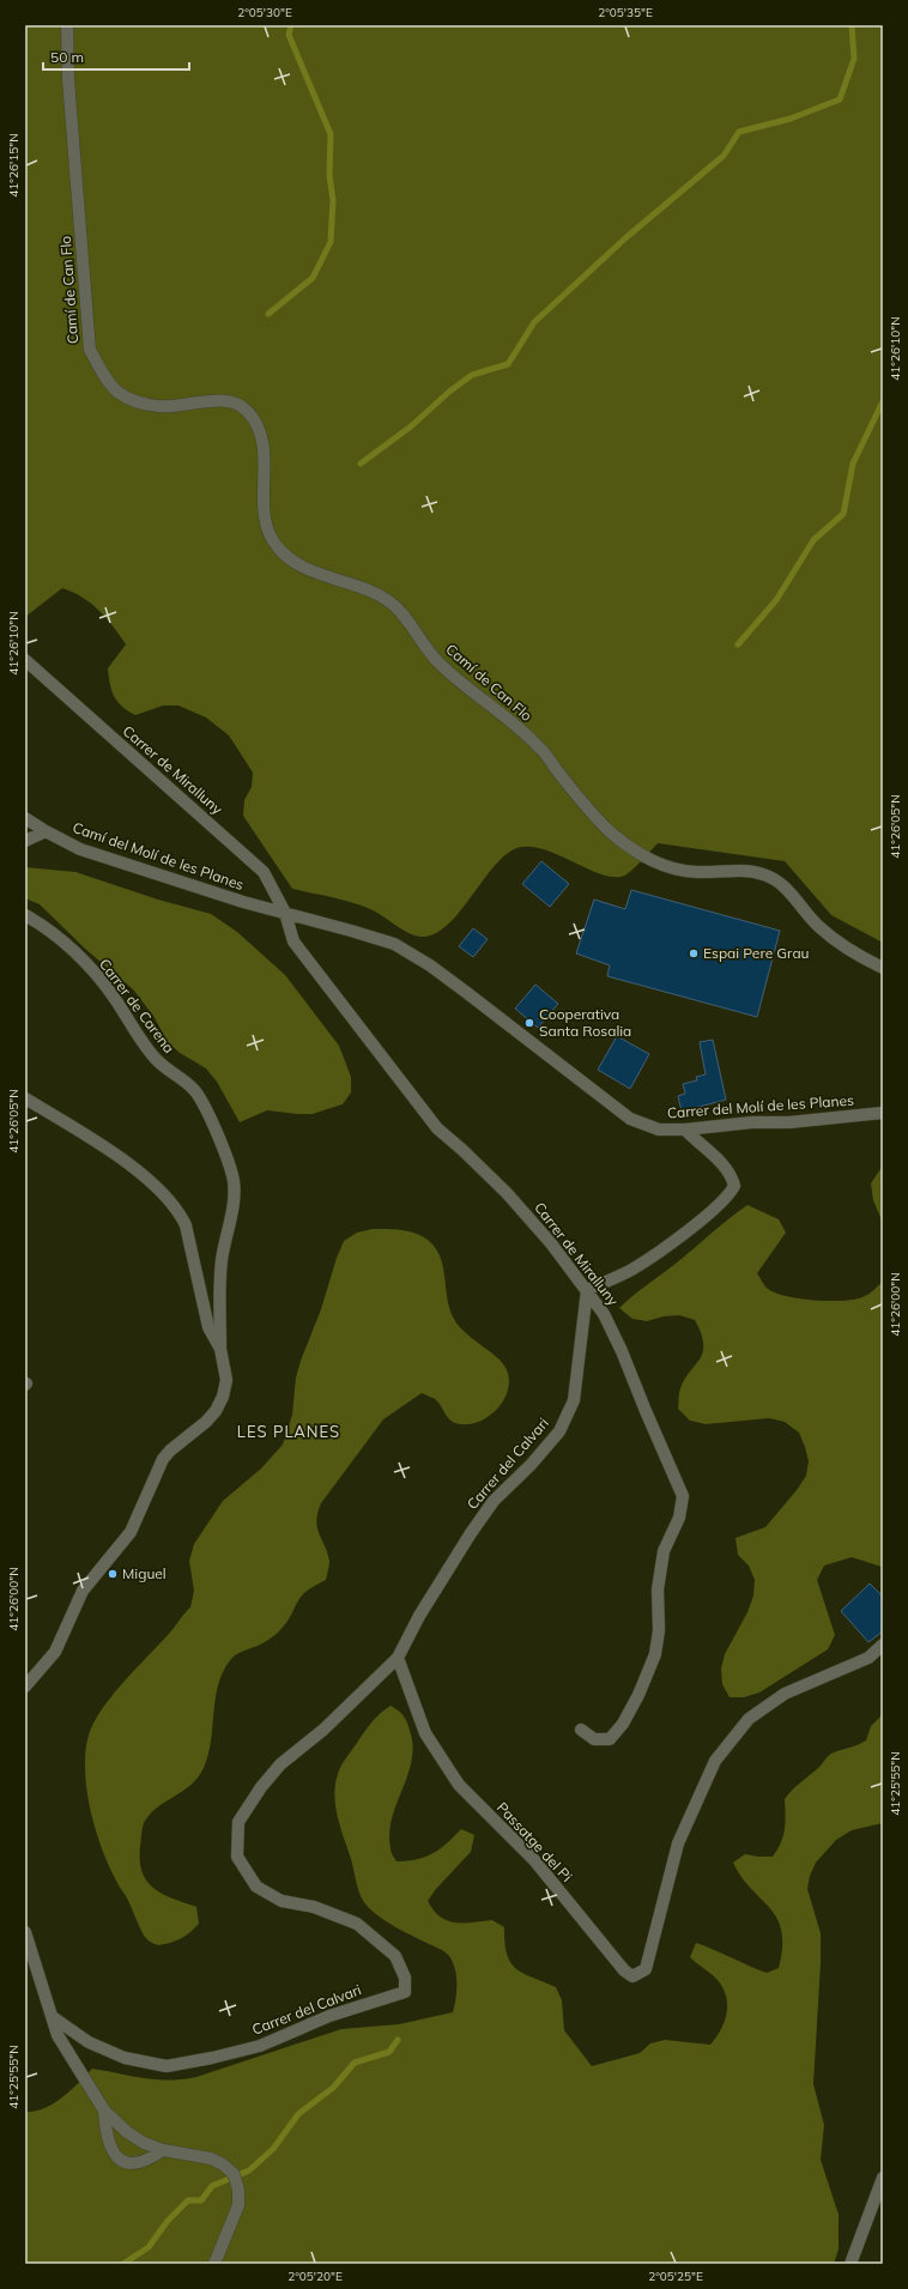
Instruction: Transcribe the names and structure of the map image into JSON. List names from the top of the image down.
{
  "streets": {
    "street": [
      "Camí de Can Flo",
      "Carrer de Miralluny",
      "Camí del Molí de les Planes",
      "Carrer de Carena",
      "Carrer del Molí de les Planes",
      "Carrer del Calvari",
      "Passatge del Pi"
    ]
  },
  "crossings": [
    ["Carrer de Miralluny", "Camí del Molí de les Planes"],
    ["Carrer de Miralluny", "Carrer del Molí de les Planes"],
    ["Carrer de Miralluny", "Carrer del Calvari"],
    ["Camí del Molí de les Planes", "Carrer del Molí de les Planes"],
    ["Carrer del Calvari", "Passatge del Pi"]
  ],
  "districts": ["LES PLANES"],
  "places": ["Espai Pere Grau", "Cooperativa Santa Rosalia", "Miguel"],
  "scale_bar": "50 m",
  "coordinates": [
    "2°05'30\"E",
    "2°05'35\"E",
    "41°26'15\"N",
    "41°26'10\"N",
    "41°26'05\"N",
    "41°26'00\"N",
    "41°25'55\"N",
    "2°05'20\"E",
    "2°05'25\"E"
  ]
}
